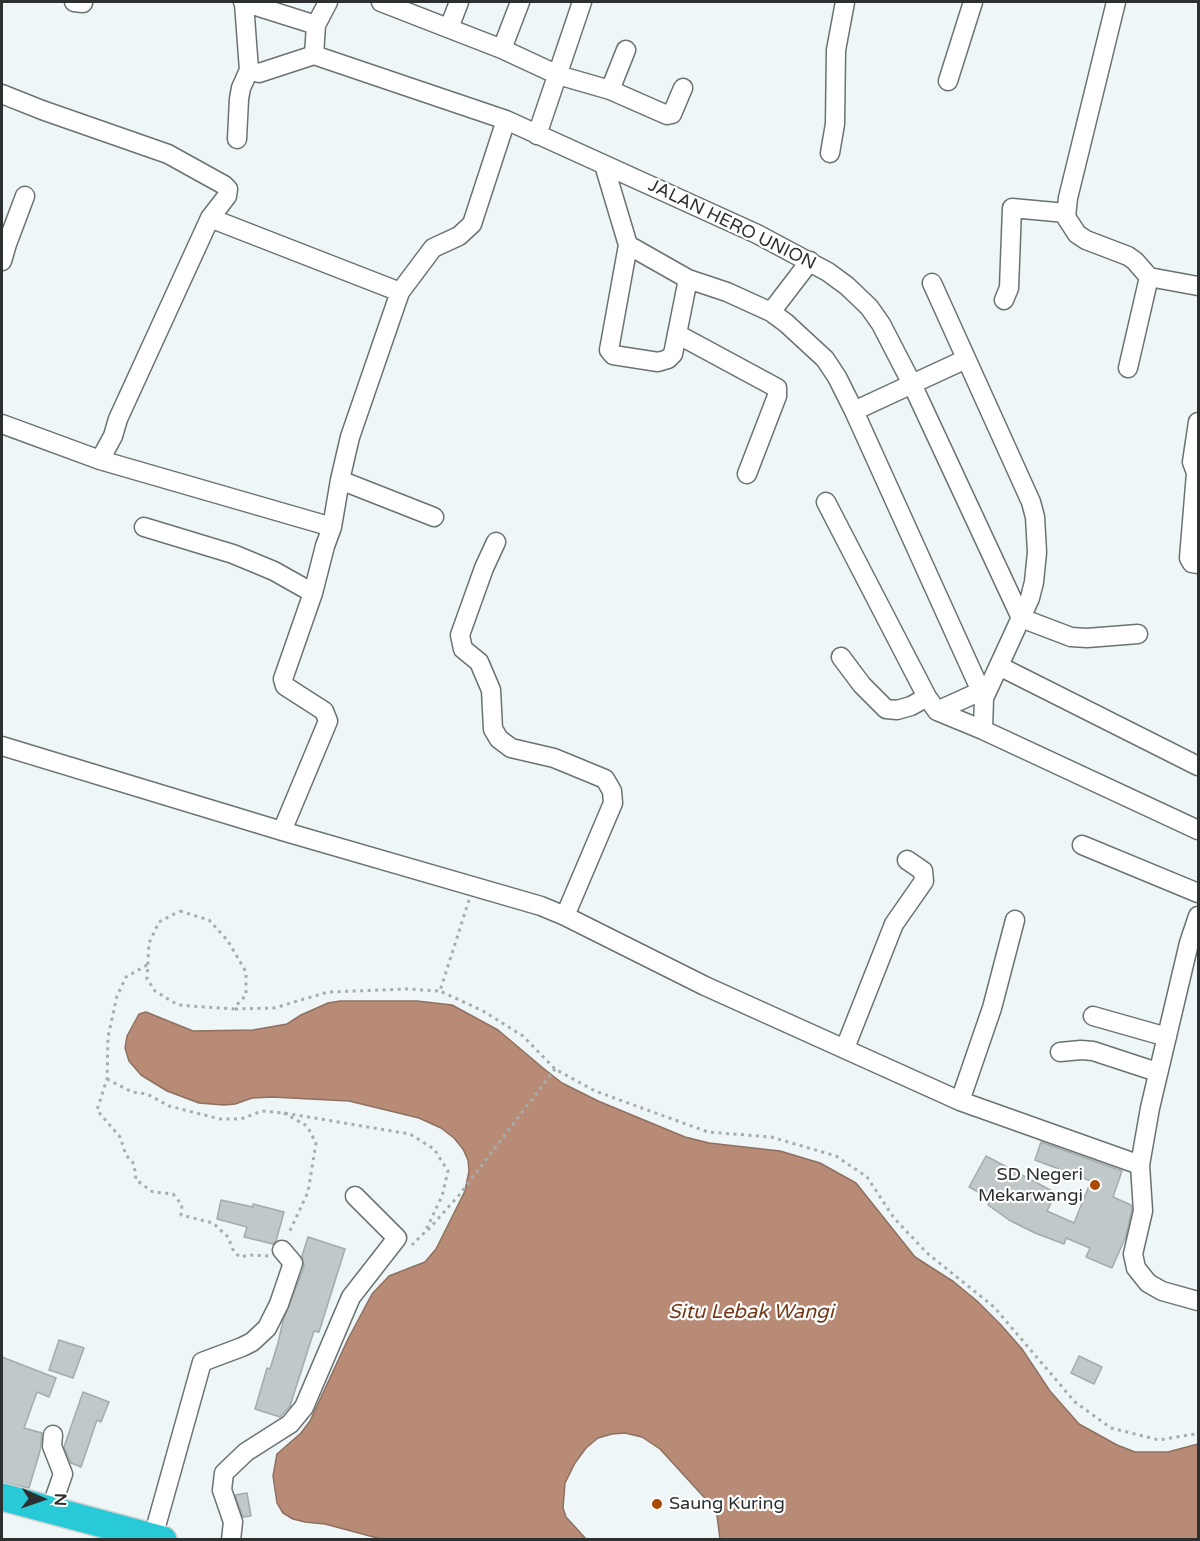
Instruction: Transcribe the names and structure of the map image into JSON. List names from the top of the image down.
{
  "streets": {
    "street": ["JALAN HERO UNION"]
  },
  "water": ["Situ Lebak Wangi"],
  "places": ["SD Negeri Mekarwangi", "Saung Kuring"],
  "north": "right"
}
